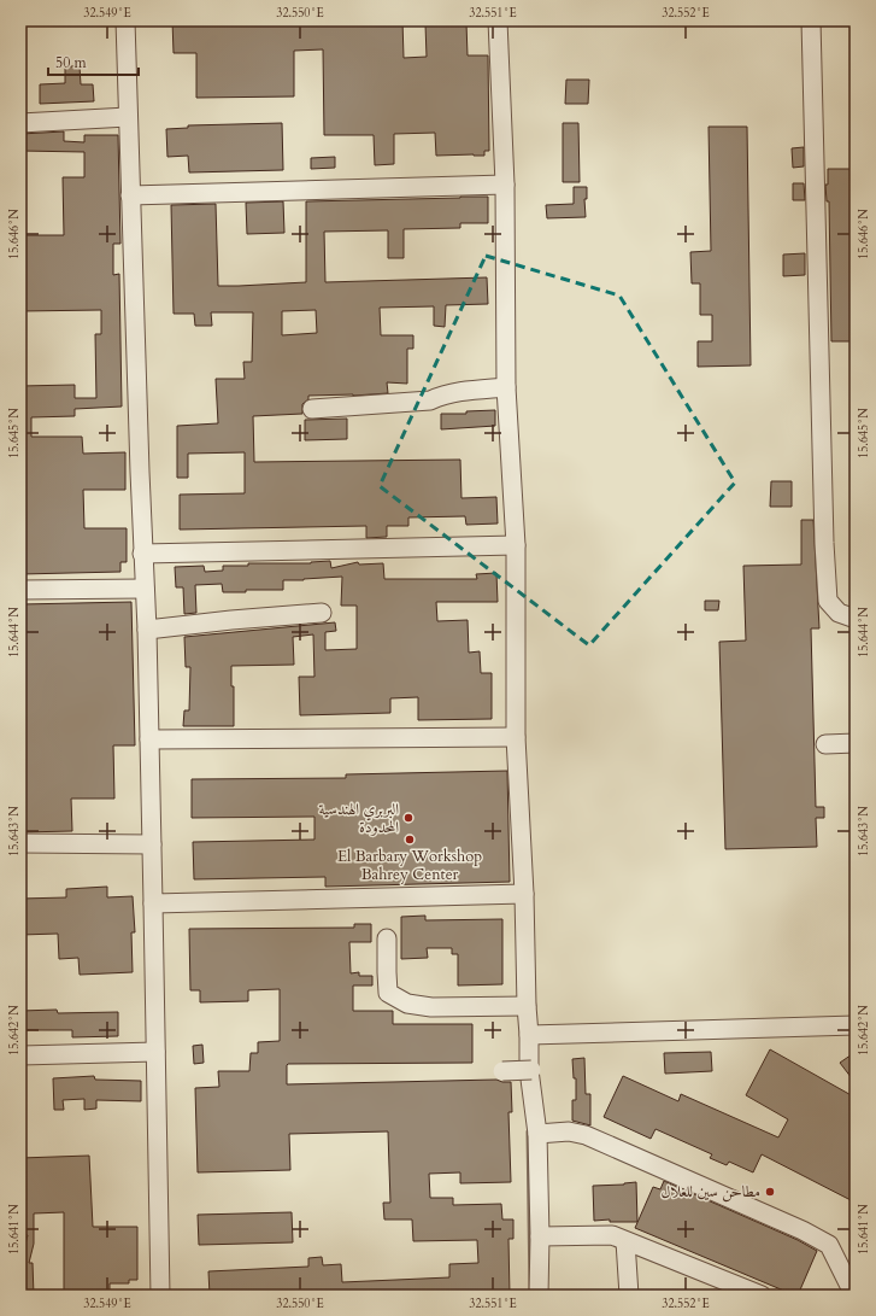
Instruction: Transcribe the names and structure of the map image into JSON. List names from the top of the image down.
{
  "places": ["البربري الهندسية المحدودة", "El Barbary Workshop Bahrey Center", "مطاحن سين للغلال"],
  "scale_bar": "50 m",
  "coordinates": [
    "32.549°E",
    "32.550°E",
    "32.551°E",
    "32.552°E",
    "15.646°N",
    "15.645°N",
    "15.644°N",
    "15.643°N",
    "15.642°N",
    "15.641°N"
  ]
}
